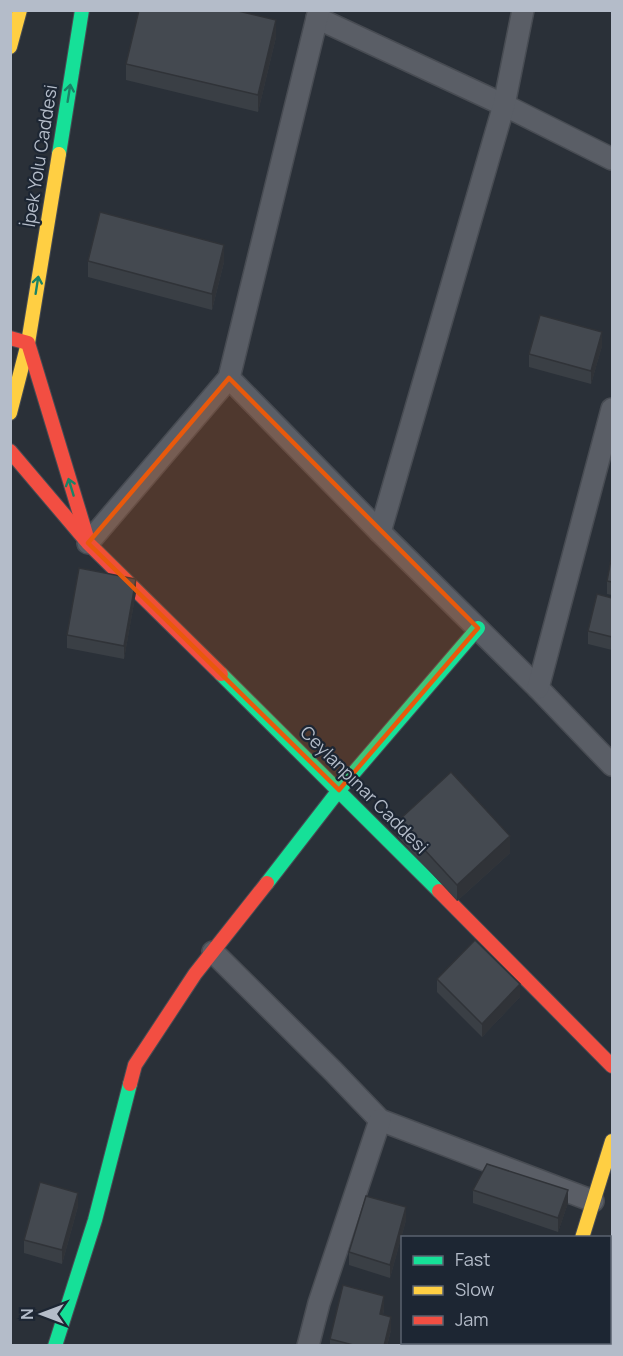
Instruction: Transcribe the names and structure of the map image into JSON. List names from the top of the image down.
{
  "streets": {
    "main road": ["İpek Yolu Caddesi", "Ceylanpınar Caddesi"]
  },
  "crossings": [
    ["İpek Yolu Caddesi", "Ceylanpınar Caddesi"]
  ],
  "one_way": ["İpek Yolu Caddesi"],
  "legend": ["Fast", "Slow", "Jam"],
  "north": "left"
}
